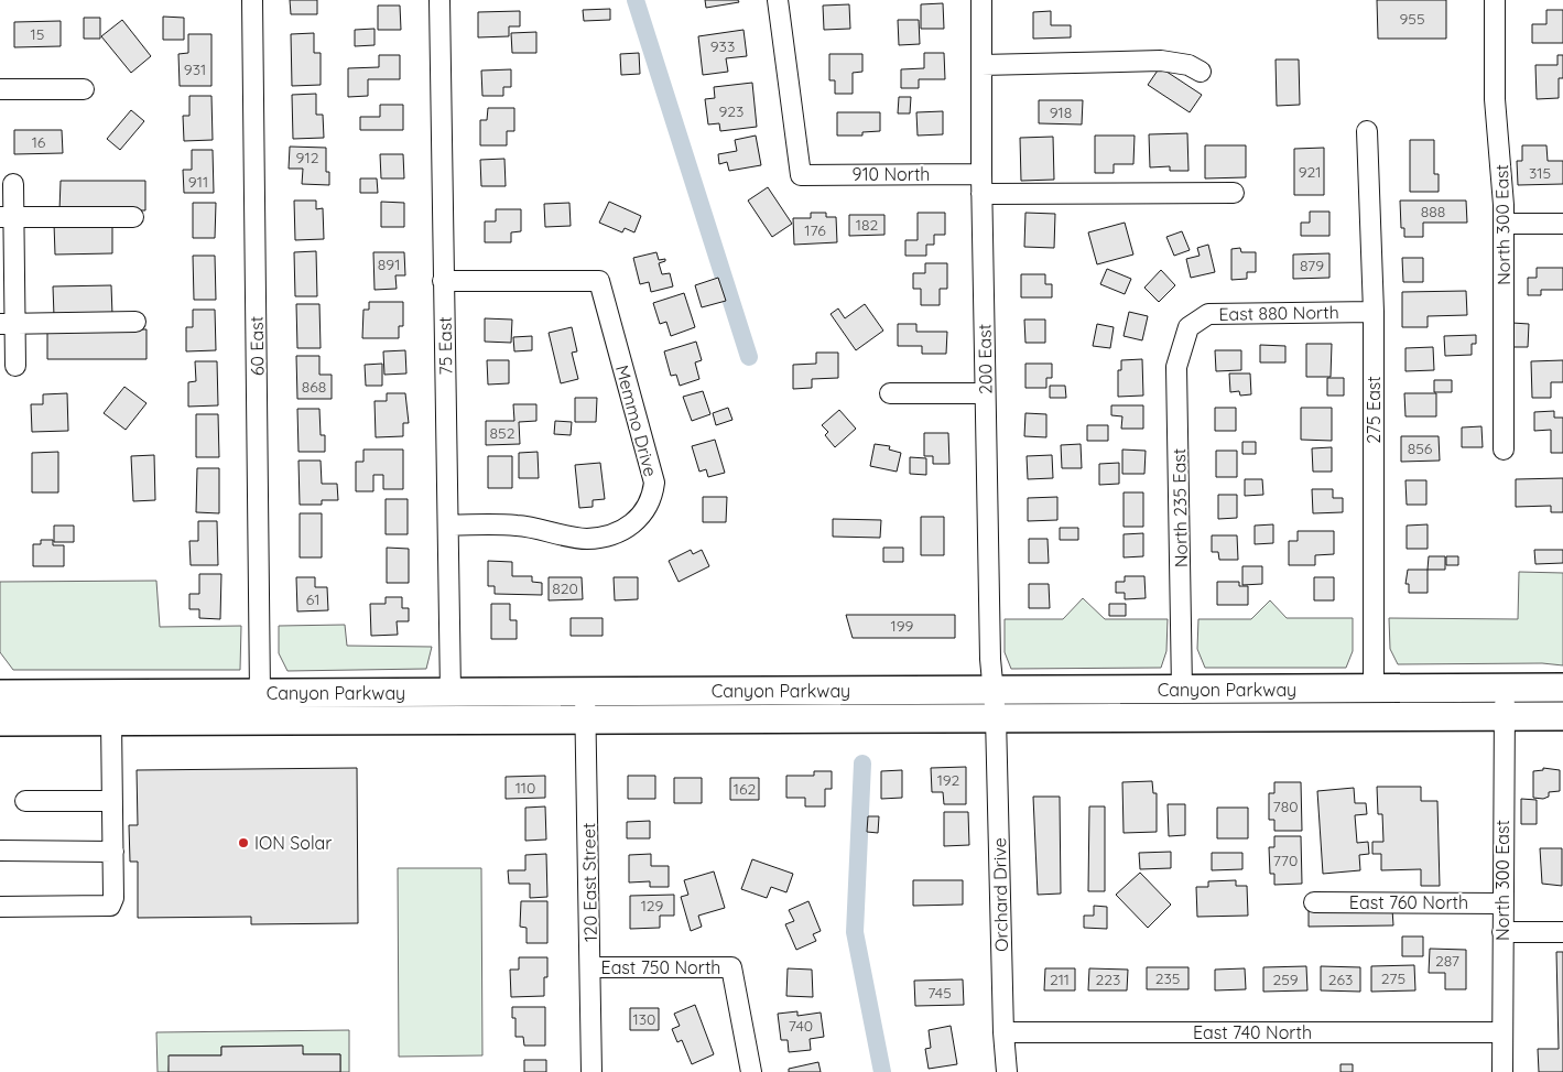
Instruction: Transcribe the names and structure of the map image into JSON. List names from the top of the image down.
{
  "streets": {
    "highway": ["Canyon Parkway"],
    "street": [
      "910 North",
      "North 300 East",
      "East 880 North",
      "60 East",
      "75 East",
      "200 East",
      "275 East",
      "Memmo Drive",
      "North 235 East",
      "120 East Street",
      "Orchard Drive",
      "East 760 North",
      "East 750 North",
      "East 740 North"
    ]
  },
  "crossings": [
    ["910 North", "200 East"],
    ["North 300 East", "Canyon Parkway"],
    ["North 300 East", "East 760 North"],
    ["North 300 East", "East 740 North"],
    ["East 880 North", "275 East"],
    ["East 880 North", "North 235 East"],
    ["60 East", "Canyon Parkway"],
    ["75 East", "Memmo Drive"],
    ["75 East", "Canyon Parkway"],
    ["200 East", "Canyon Parkway"],
    ["200 East", "Orchard Drive"],
    ["275 East", "Canyon Parkway"],
    ["North 235 East", "Canyon Parkway"],
    ["Canyon Parkway", "120 East Street"],
    ["Canyon Parkway", "Orchard Drive"],
    ["120 East Street", "East 750 North"],
    ["Orchard Drive", "East 740 North"]
  ],
  "places": ["ION Solar"],
  "house_numbers": [
    "955",
    "15",
    "933",
    "931",
    "923",
    "918",
    "16",
    "912",
    "921",
    "315",
    "911",
    "888",
    "182",
    "176",
    "891",
    "879",
    "868",
    "852",
    "856",
    "820",
    "61",
    "199",
    "192",
    "110",
    "162",
    "780",
    "770",
    "129",
    "287",
    "235",
    "275",
    "211",
    "223",
    "259",
    "263",
    "745",
    "130",
    "740"
  ]
}
